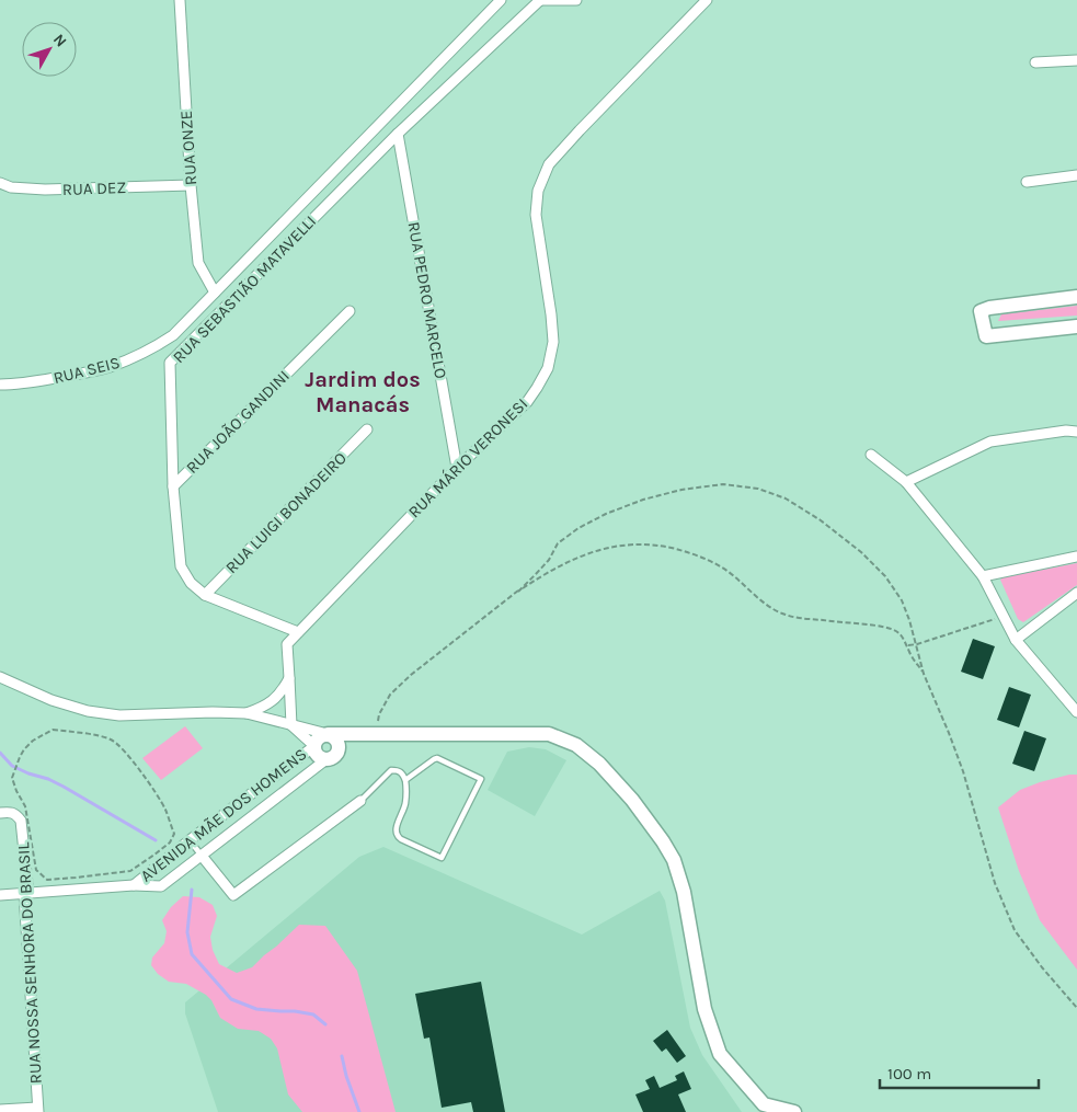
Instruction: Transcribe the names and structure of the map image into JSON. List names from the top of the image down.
{
  "streets": {
    "street": [
      "RUA ONZE",
      "RUA DEZ",
      "RUA SEBASTIÃO MATAVELLI",
      "RUA PEDRO MARCELO",
      "RUA SEIS",
      "RUA JOÃO GANDINI",
      "RUA MÁRIO VERONESI",
      "RUA LUIGI BONADEIRO",
      "AVENIDA MÃE DOS HOMENS",
      "RUA NOSSA SENHORA DO BRASIL"
    ]
  },
  "crossings": [
    ["RUA ONZE", "RUA DEZ"],
    ["RUA ONZE", "RUA SEIS"],
    ["RUA SEBASTIÃO MATAVELLI", "RUA PEDRO MARCELO"],
    ["RUA SEBASTIÃO MATAVELLI", "RUA JOÃO GANDINI"],
    ["RUA SEBASTIÃO MATAVELLI", "RUA MÁRIO VERONESI"],
    ["RUA SEBASTIÃO MATAVELLI", "RUA LUIGI BONADEIRO"],
    ["RUA PEDRO MARCELO", "RUA MÁRIO VERONESI"],
    ["AVENIDA MÃE DOS HOMENS", "RUA NOSSA SENHORA DO BRASIL"]
  ],
  "districts": ["Jardim dos Manacás"],
  "scale_bar": "100 m",
  "north": "top right"
}
